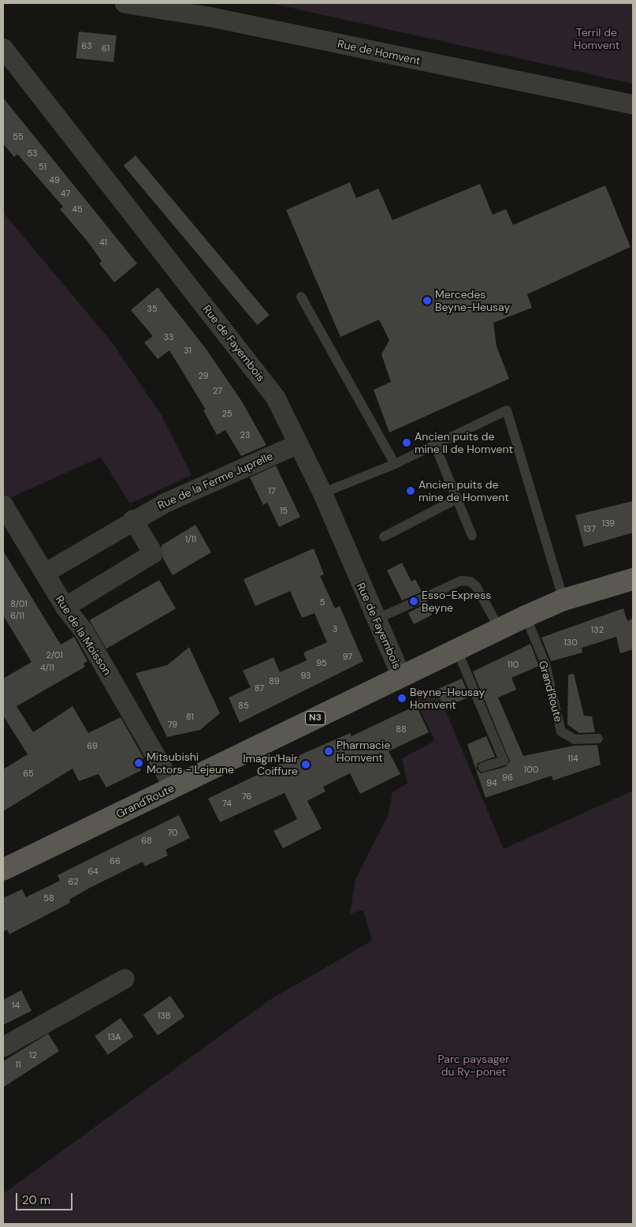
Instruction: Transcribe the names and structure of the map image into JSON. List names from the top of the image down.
{
  "streets": {
    "main road": ["Grand'Route", "N3"],
    "street": [
      "Rue de Homvent",
      "Rue de Fayembois",
      "Rue de la Ferme Juprelle",
      "Rue de la Moisson"
    ]
  },
  "crossings": [
    ["Rue de Fayembois", "Rue de la Ferme Juprelle"],
    ["Rue de Fayembois", "Grand'Route"],
    ["Rue de la Ferme Juprelle", "Rue de la Moisson"],
    ["Rue de la Moisson", "Grand'Route"]
  ],
  "parks": ["Terril de Homvent", "Parc paysager du Ry-ponet"],
  "places": [
    "Mercedes Beyne-Heusay",
    "Ancien puits de mine II de Homvent",
    "Ancien puits de mine de Homvent",
    "Esso-Express Beyne",
    "Beyne-Heusay Homvent",
    "Pharmacie Homvent",
    "Mitsubishi Motors - Lejeune",
    "Imagin'Hair Coiffure"
  ],
  "house_numbers": [
    "63",
    "61",
    "55",
    "53",
    "51",
    "49",
    "47",
    "45",
    "41",
    "35",
    "33",
    "31",
    "29",
    "27",
    "25",
    "23",
    "17",
    "15",
    "139",
    "137",
    "1/11",
    "5",
    "8/01",
    "6/11",
    "3",
    "132",
    "130",
    "2/01",
    "97",
    "95",
    "110",
    "4/11",
    "93",
    "89",
    "87",
    "85",
    "81",
    "79",
    "88",
    "69",
    "114",
    "100",
    "65",
    "96",
    "94",
    "76",
    "74",
    "70",
    "68",
    "66",
    "64",
    "62",
    "58",
    "14",
    "13B",
    "13A",
    "12",
    "11"
  ],
  "scale_bar": "20 m"
}
